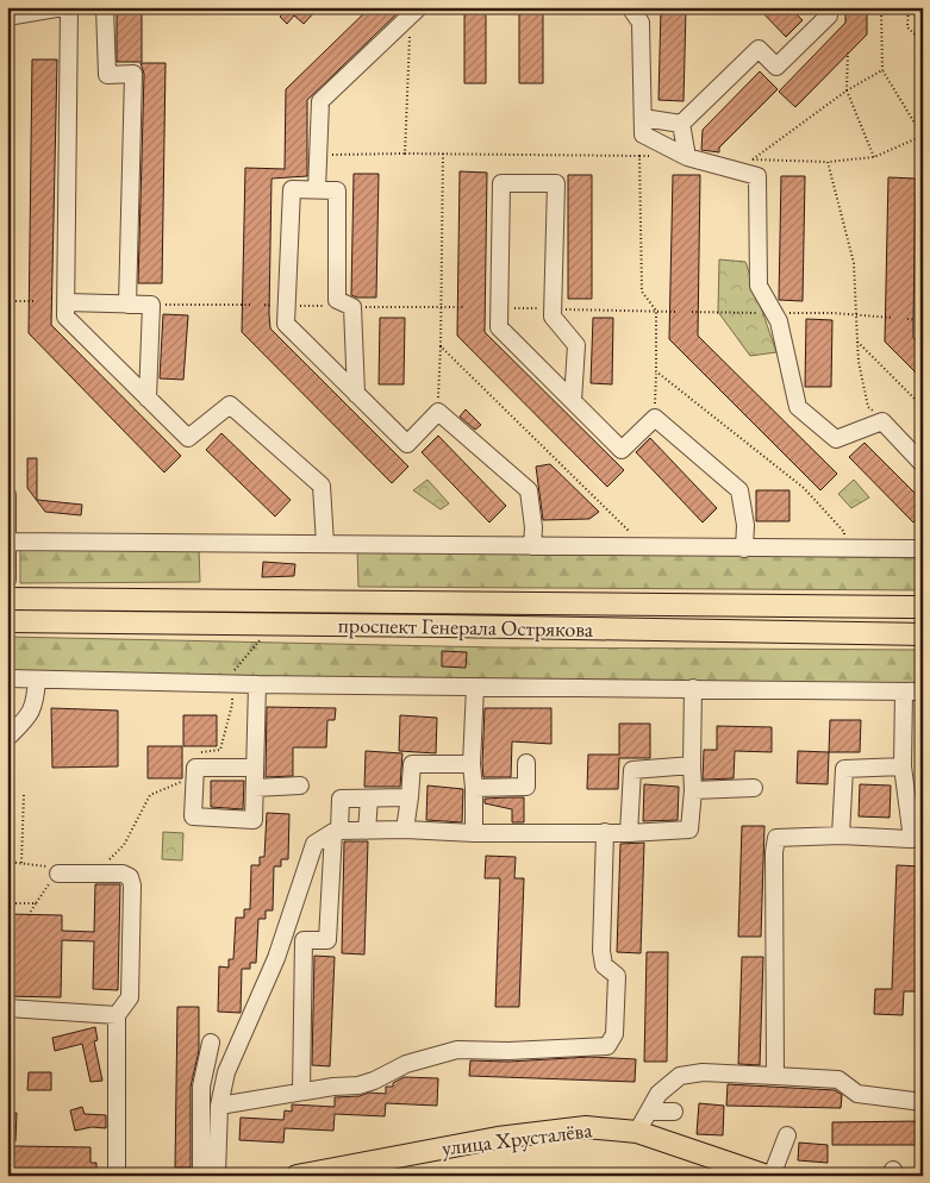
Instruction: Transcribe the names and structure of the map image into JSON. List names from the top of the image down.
{
  "streets": {
    "main road": ["проспект Генерала Острякова", "улица Хрусталёва"]
  }
}
